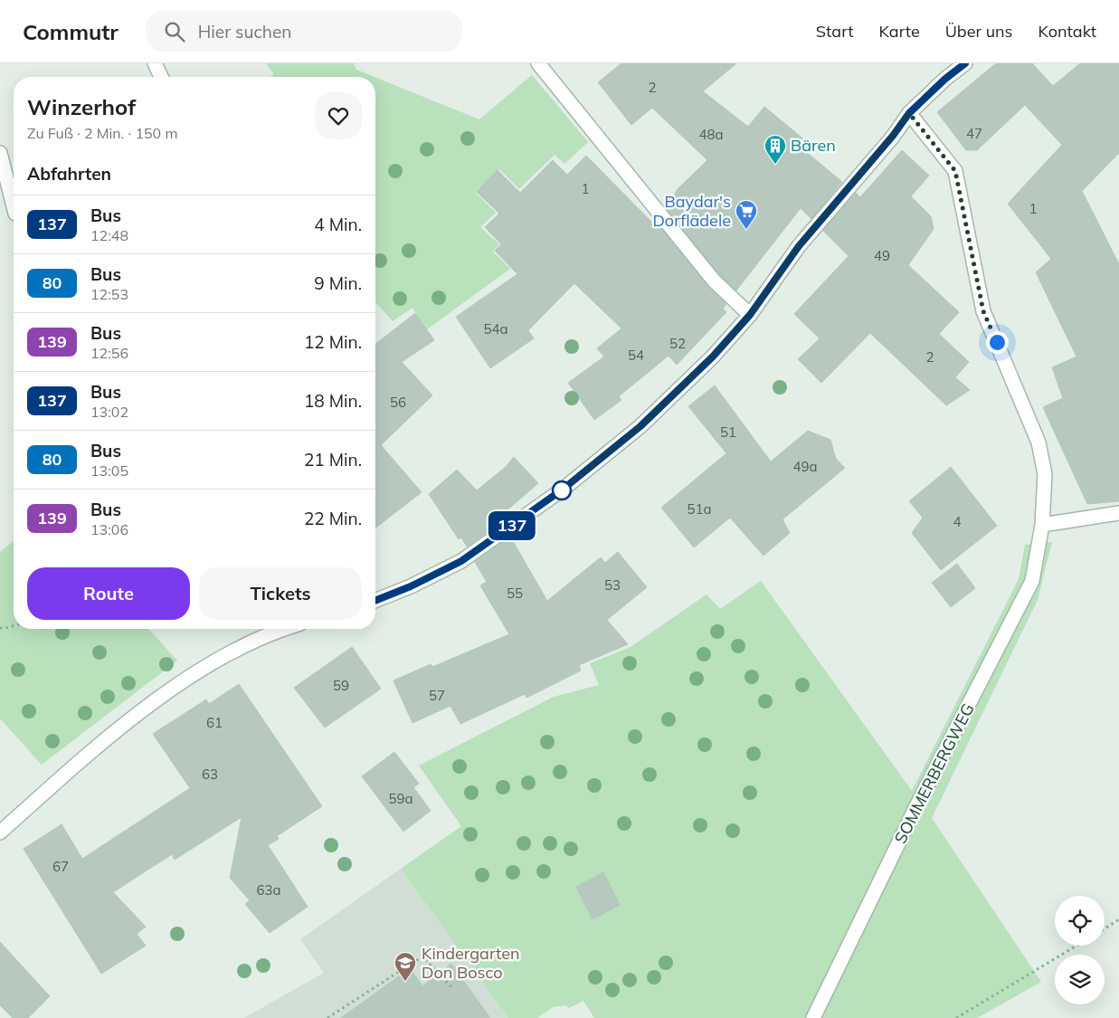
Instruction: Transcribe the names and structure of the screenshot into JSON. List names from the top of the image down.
{
  "streets": {
    "street": ["SOMMERBERGWEG"]
  },
  "places": {
    "building": ["Bären"],
    "supermarket": ["Baydar's Dorflädele"],
    "school or university": ["Kindergarten Don Bosco"]
  },
  "lines": ["bus line 137"],
  "house_numbers": [
    "2",
    "47",
    "48a",
    "1",
    "1",
    "49",
    "54a",
    "52",
    "54",
    "2",
    "56",
    "51",
    "49a",
    "51a",
    "4",
    "53",
    "55",
    "59",
    "57",
    "61",
    "63",
    "59a",
    "67",
    "63a"
  ],
  "page": {
    "header": "Commutr",
    "search": "Hier suchen",
    "nav": [
      "Start",
      "Karte",
      "Über uns",
      "Kontakt"
    ],
    "on_map": "137",
    "heading": [
      ["Winzerhof", "Zu Fuß · 2 Min. · 150 m"],
      "Abfahrten"
    ],
    "list": [
      {
        "mark": "137",
        "name": "Bus",
        "note": "12:48",
        "value": "4 Min."
      },
      {
        "mark": "80",
        "name": "Bus",
        "note": "12:53",
        "value": "9 Min."
      },
      {
        "mark": "139",
        "name": "Bus",
        "note": "12:56",
        "value": "12 Min."
      },
      {
        "mark": "137",
        "name": "Bus",
        "note": "13:02",
        "value": "18 Min."
      },
      {
        "mark": "80",
        "name": "Bus",
        "note": "13:05",
        "value": "21 Min."
      },
      {
        "mark": "139",
        "name": "Bus",
        "note": "13:06",
        "value": "22 Min."
      }
    ],
    "buttons": ["Route", "Tickets"]
  }
}
